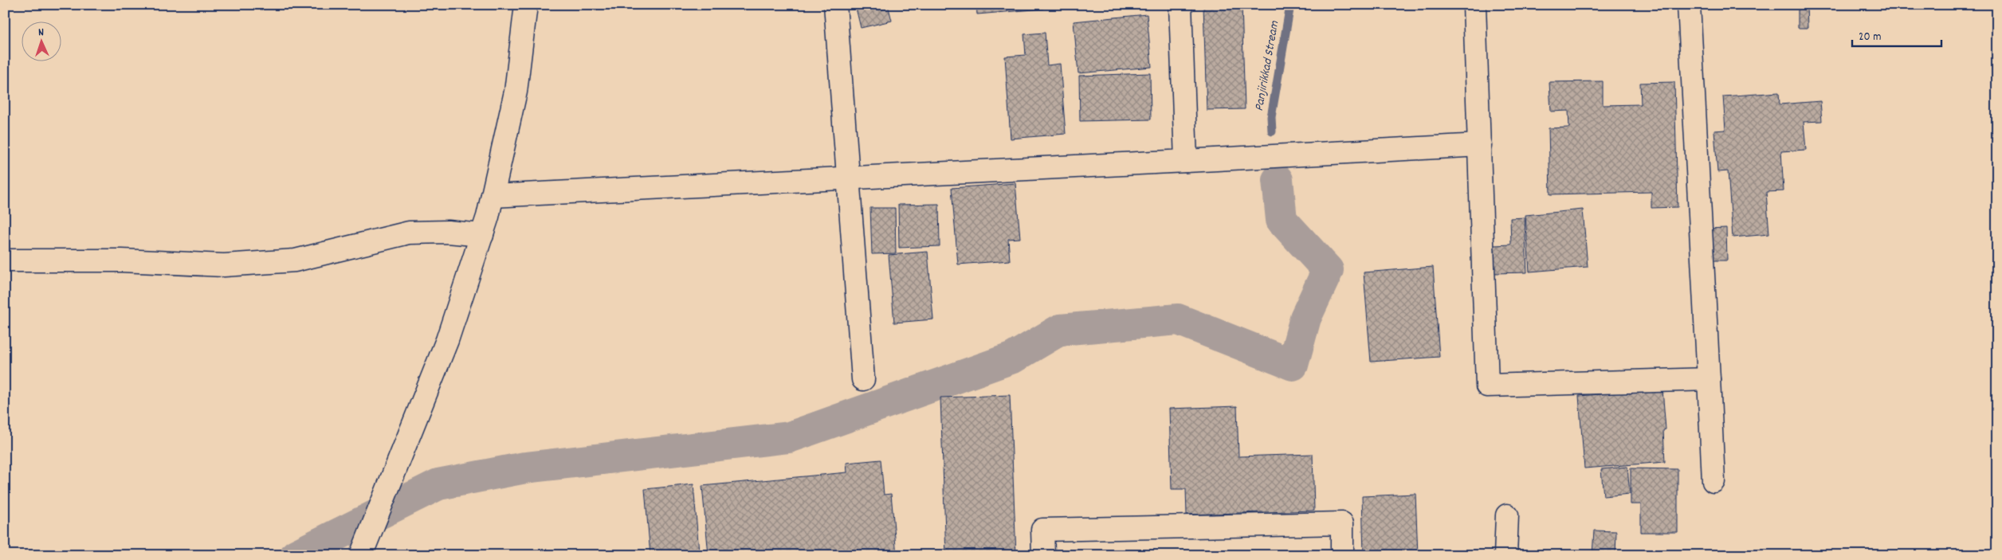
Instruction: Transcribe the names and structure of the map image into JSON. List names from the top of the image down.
{
  "water": ["Panjirikkad Stream"],
  "scale_bar": "20 m",
  "north": "top"
}
